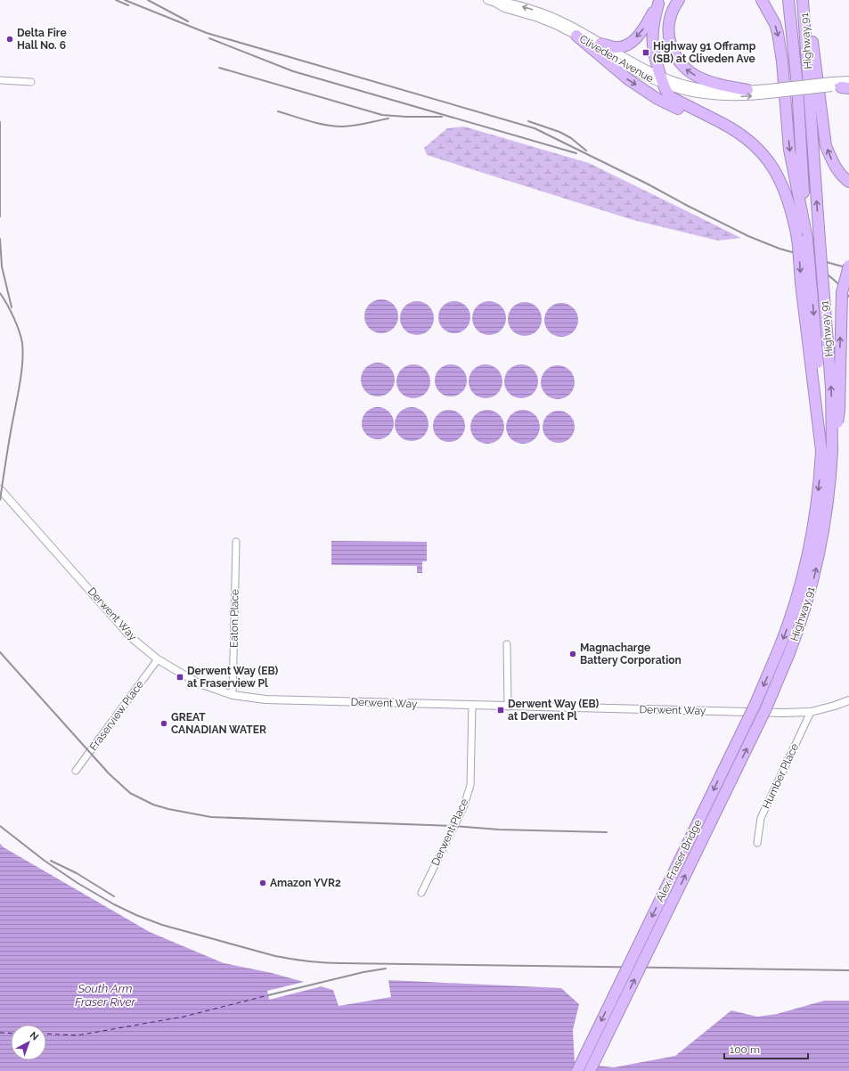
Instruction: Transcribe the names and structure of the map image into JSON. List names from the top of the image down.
{
  "streets": {
    "highway": ["Highway 91", "Alex Fraser Bridge"],
    "street": [
      "Cliveden Avenue",
      "Derwent Way",
      "Eaton Place",
      "Fraserview Place",
      "Humber Place",
      "Derwent Place"
    ]
  },
  "crossings": [
    ["Highway 91", "Alex Fraser Bridge"],
    ["Derwent Way", "Eaton Place"],
    ["Derwent Way", "Fraserview Place"],
    ["Derwent Way", "Humber Place"],
    ["Derwent Way", "Derwent Place"]
  ],
  "water": ["South Arm Fraser River"],
  "places": {
    "other": [
      "Delta Fire Hall No. 6",
      "Magnacharge Battery Corporation",
      "GREAT CANADIAN WATER",
      "Amazon YVR2"
    ],
    "transit": ["Highway 91 Offramp (SB) at Cliveden Ave", "Derwent Way (EB) at Fraserview Pl", "Derwent Way (EB) at Derwent Pl"]
  },
  "scale_bar": "100 m",
  "north": "top right"
}
